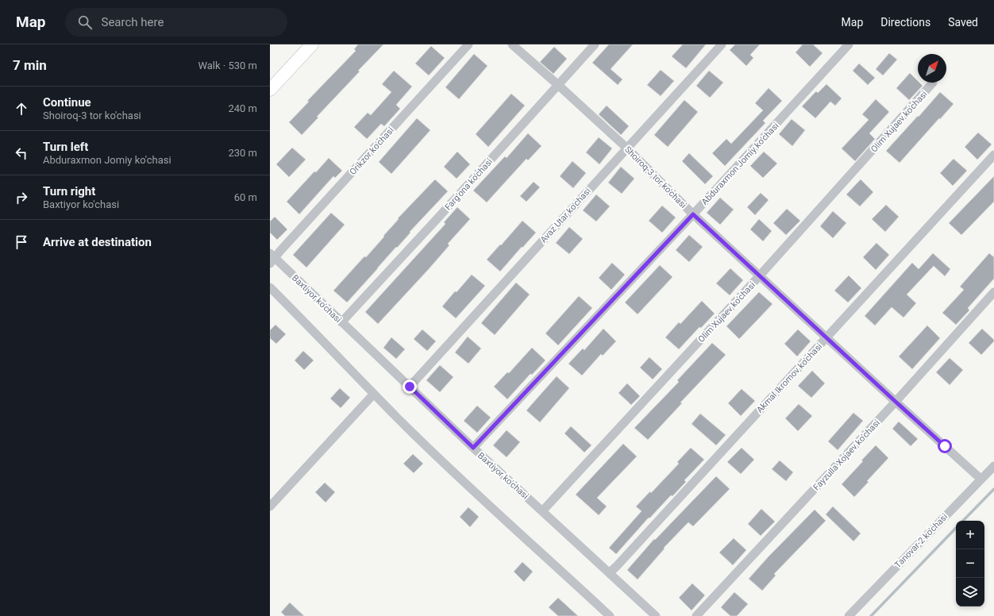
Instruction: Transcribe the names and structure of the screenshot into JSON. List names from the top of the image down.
{
  "streets": {
    "street": [
      "Olim Xujaev ko'chasi",
      "Orikzor ko'chasi",
      "Abduraxmon Jomiy ko'chasi",
      "Shoiroq-3 tor ko'chasi",
      "Farg'ona ko'chasi",
      "Avaz Utar ko'chasi",
      "Baxtiyor ko'chasi",
      "Akmal Ikromov ko'chasi",
      "Fayzulla Xojaev ko'chasi",
      "Tanovar-2 ko'chasi"
    ]
  },
  "crossings": [
    ["Olim Xujaev ko'chasi", "Shoiroq-3 tor ko'chasi"],
    ["Olim Xujaev ko'chasi", "Baxtiyor ko'chasi"],
    ["Orikzor ko'chasi", "Baxtiyor ko'chasi"],
    ["Abduraxmon Jomiy ko'chasi", "Shoiroq-3 tor ko'chasi"],
    ["Abduraxmon Jomiy ko'chasi", "Baxtiyor ko'chasi"],
    ["Shoiroq-3 tor ko'chasi", "Farg'ona ko'chasi"],
    ["Shoiroq-3 tor ko'chasi", "Avaz Utar ko'chasi"],
    ["Shoiroq-3 tor ko'chasi", "Akmal Ikromov ko'chasi"],
    ["Shoiroq-3 tor ko'chasi", "Fayzulla Xojaev ko'chasi"],
    ["Shoiroq-3 tor ko'chasi", "Tanovar-2 ko'chasi"],
    ["Farg'ona ko'chasi", "Baxtiyor ko'chasi"],
    ["Avaz Utar ko'chasi", "Baxtiyor ko'chasi"],
    ["Baxtiyor ko'chasi", "Akmal Ikromov ko'chasi"]
  ],
  "north": "top right",
  "page": {
    "header": "Map",
    "search": "Search here",
    "nav": ["Map", "Directions", "Saved"],
    "heading": ["7 min", "Walk · 530 m"],
    "list": [
      ["Continue", "Shoiroq-3 tor ko'chasi", "240 m"],
      ["Turn left", "Abduraxmon Jomiy ko'chasi", "230 m"],
      ["Turn right", "Baxtiyor ko'chasi", "60 m"],
      "Arrive at destination"
    ],
    "map_buttons": ["+", "−"]
  }
}
